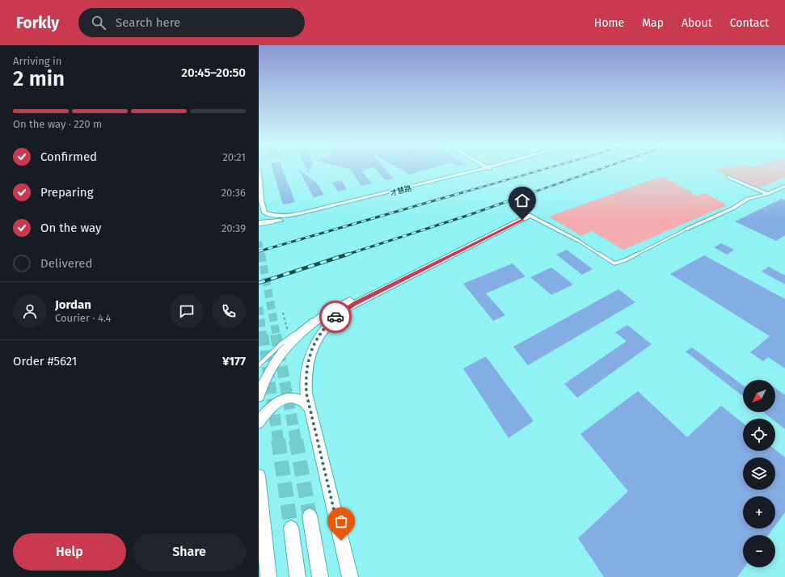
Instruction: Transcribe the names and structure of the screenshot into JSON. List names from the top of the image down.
{
  "streets": {
    "street": ["才慧路"]
  },
  "north": "bottom left",
  "page": {
    "header": "Forkly",
    "search": "Search here",
    "nav": [
      "Home",
      "Map",
      "About",
      "Contact"
    ],
    "heading": ["2 min", "Arriving in", "20:45–20:50"],
    "panel": [
      "Jordan",
      "Courier · 4.4",
      "Order #5621",
      "¥177"
    ],
    "bar": "On the way · 220 m",
    "list": [
      ["Confirmed", "20:21"],
      ["Preparing", "20:36"],
      ["On the way", "20:39"],
      "Delivered"
    ],
    "map_buttons": ["+", "−"],
    "buttons": ["Help", "Share"]
  }
}
